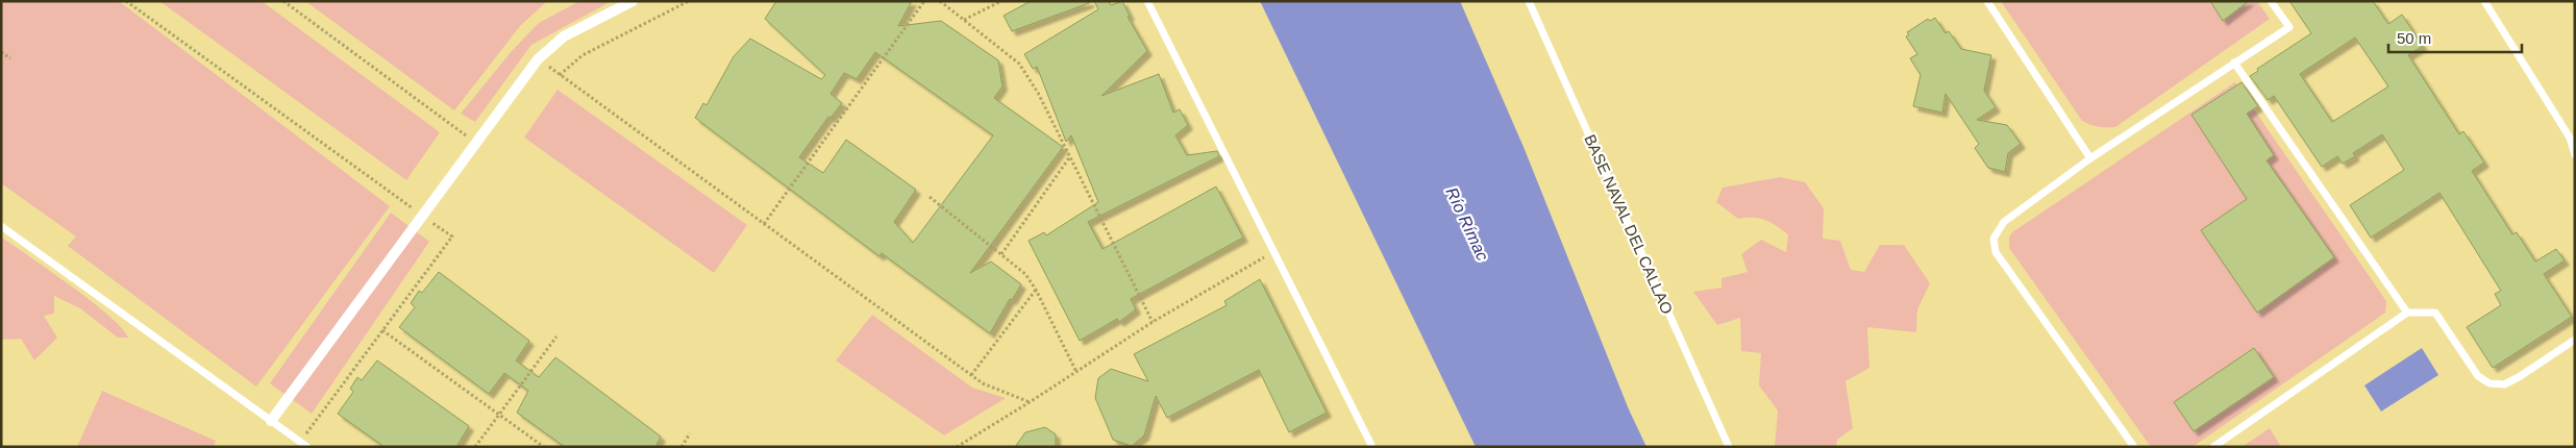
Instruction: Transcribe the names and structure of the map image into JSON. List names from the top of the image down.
{
  "streets": {
    "lane": ["BASE NAVAL DEL CALLAO"]
  },
  "water": ["Río Rímac"],
  "scale_bar": "50 m"
}
